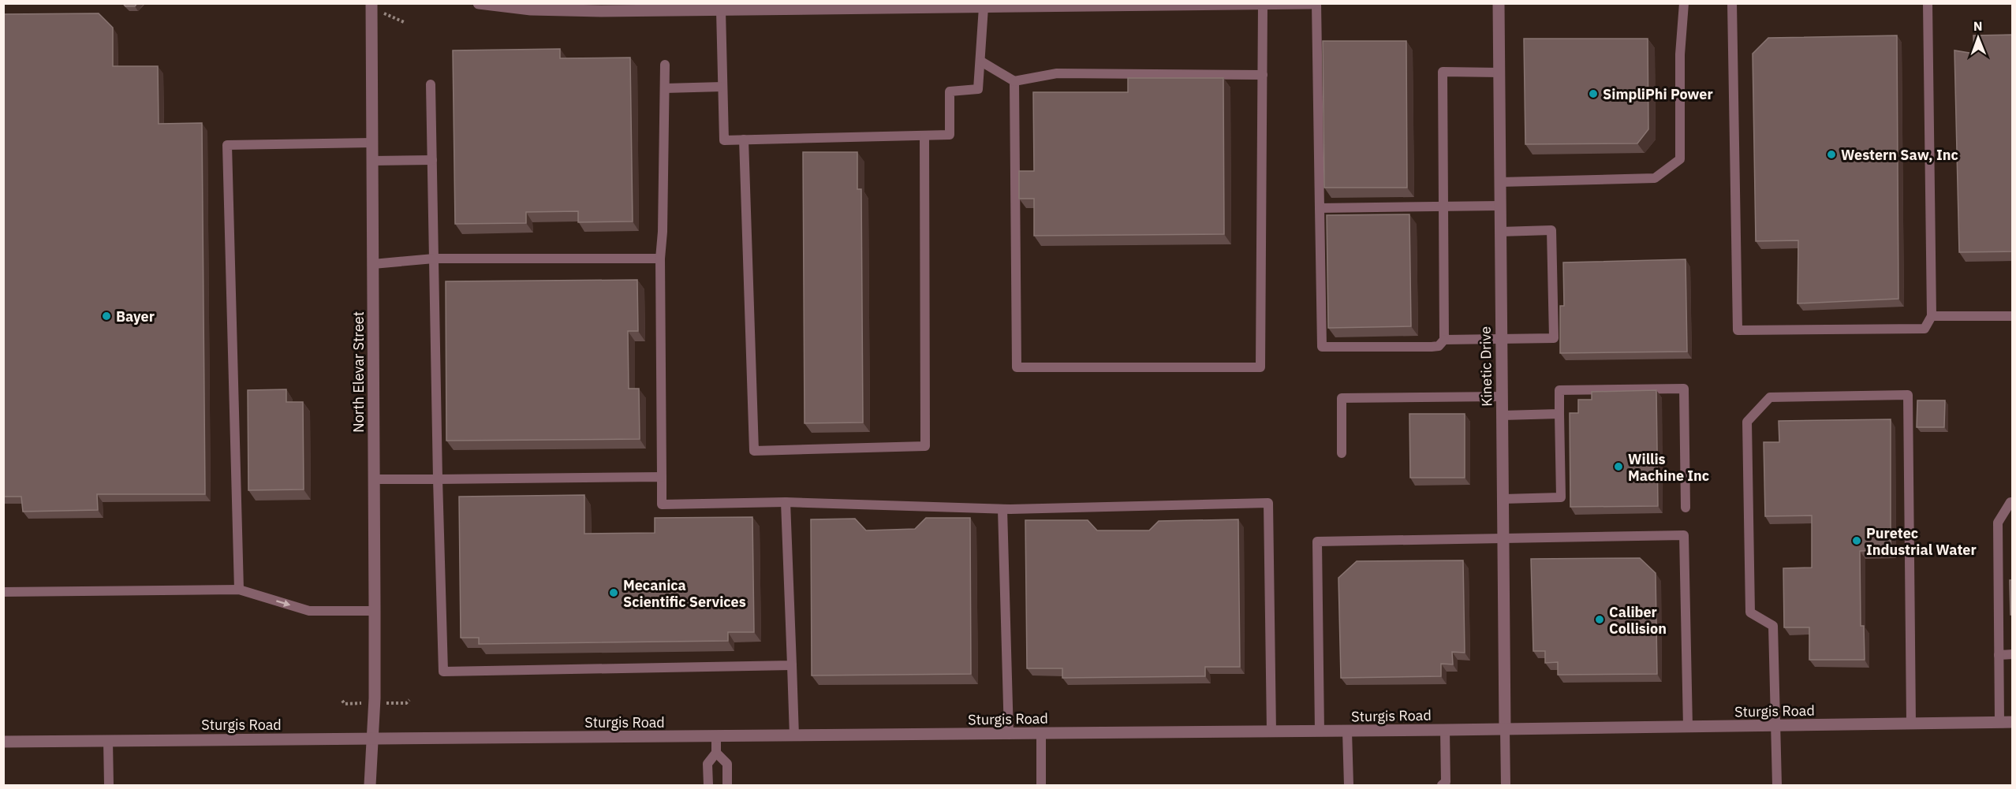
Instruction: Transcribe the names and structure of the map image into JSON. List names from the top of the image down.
{
  "streets": {
    "street": ["Kinetic Drive", "North Elevar Street", "Sturgis Road"]
  },
  "crossings": [
    ["Kinetic Drive", "Sturgis Road"],
    ["North Elevar Street", "Sturgis Road"]
  ],
  "places": [
    "SimpliPhi Power",
    "Western Saw, Inc",
    "Bayer",
    "Willis Machine Inc",
    "Puretec Industrial Water",
    "Mecanica Scientific Services",
    "Caliber Collision"
  ],
  "north": "top"
}
